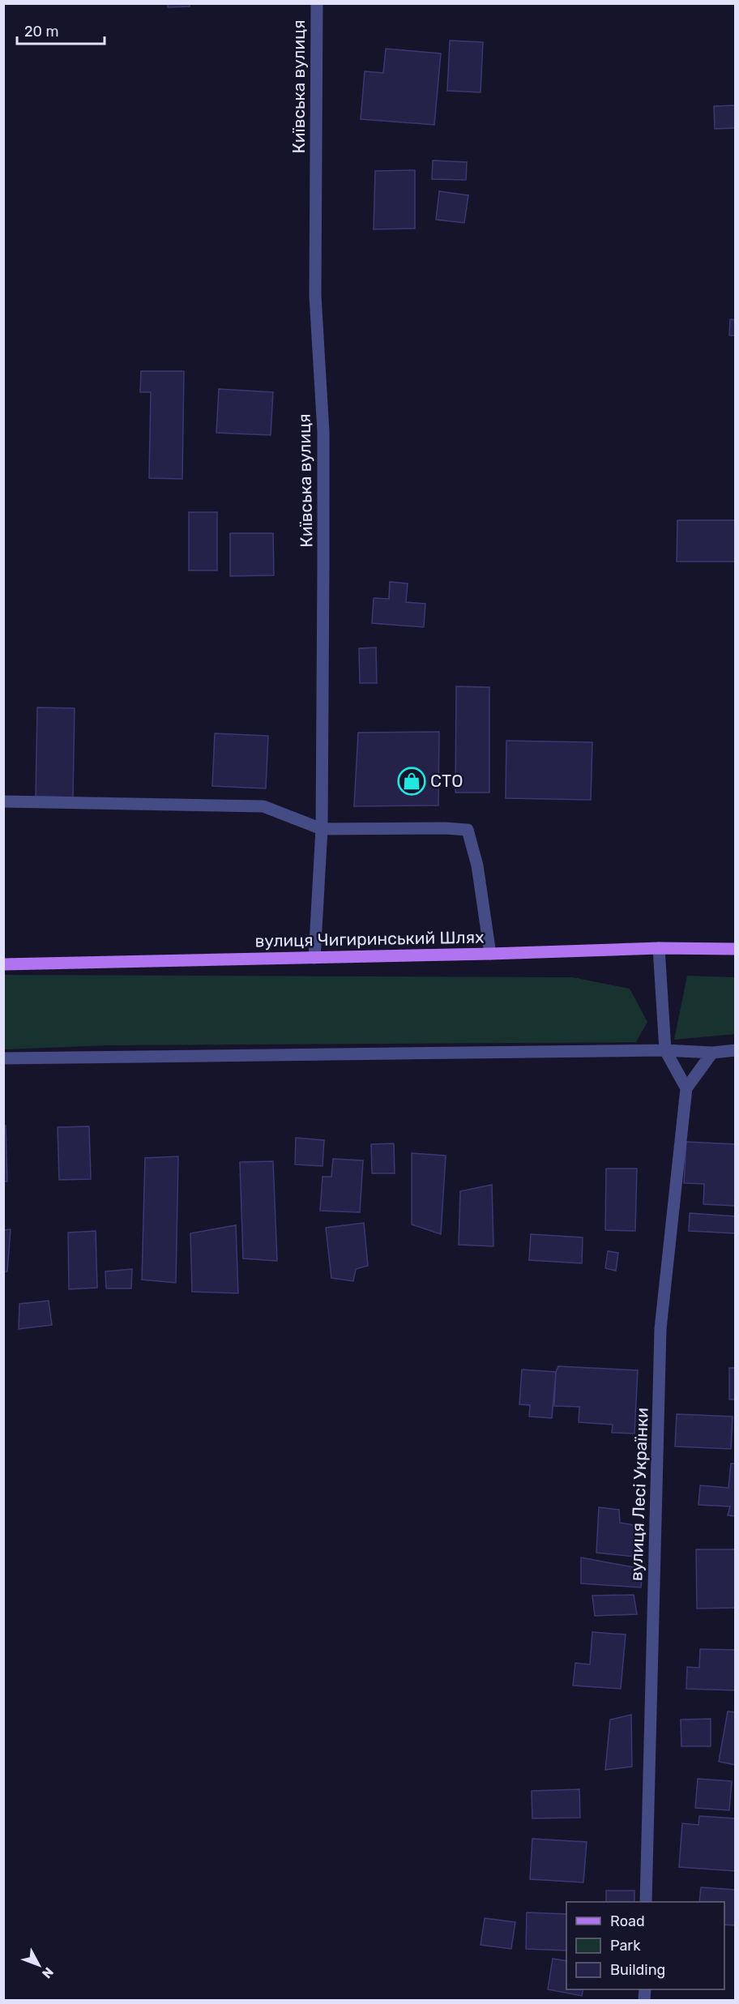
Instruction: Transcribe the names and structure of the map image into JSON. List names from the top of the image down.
{
  "streets": {
    "main road": ["вулиця Чигиринський Шлях"],
    "street": ["Київська вулиця", "вулиця Лесі Українки"]
  },
  "crossings": [
    ["Київська вулиця", "вулиця Чигиринський Шлях"]
  ],
  "places": {
    "shop": ["СТО"]
  },
  "legend": ["Road", "Park", "Building"],
  "scale_bar": "20 m",
  "north": "bottom right"
}
